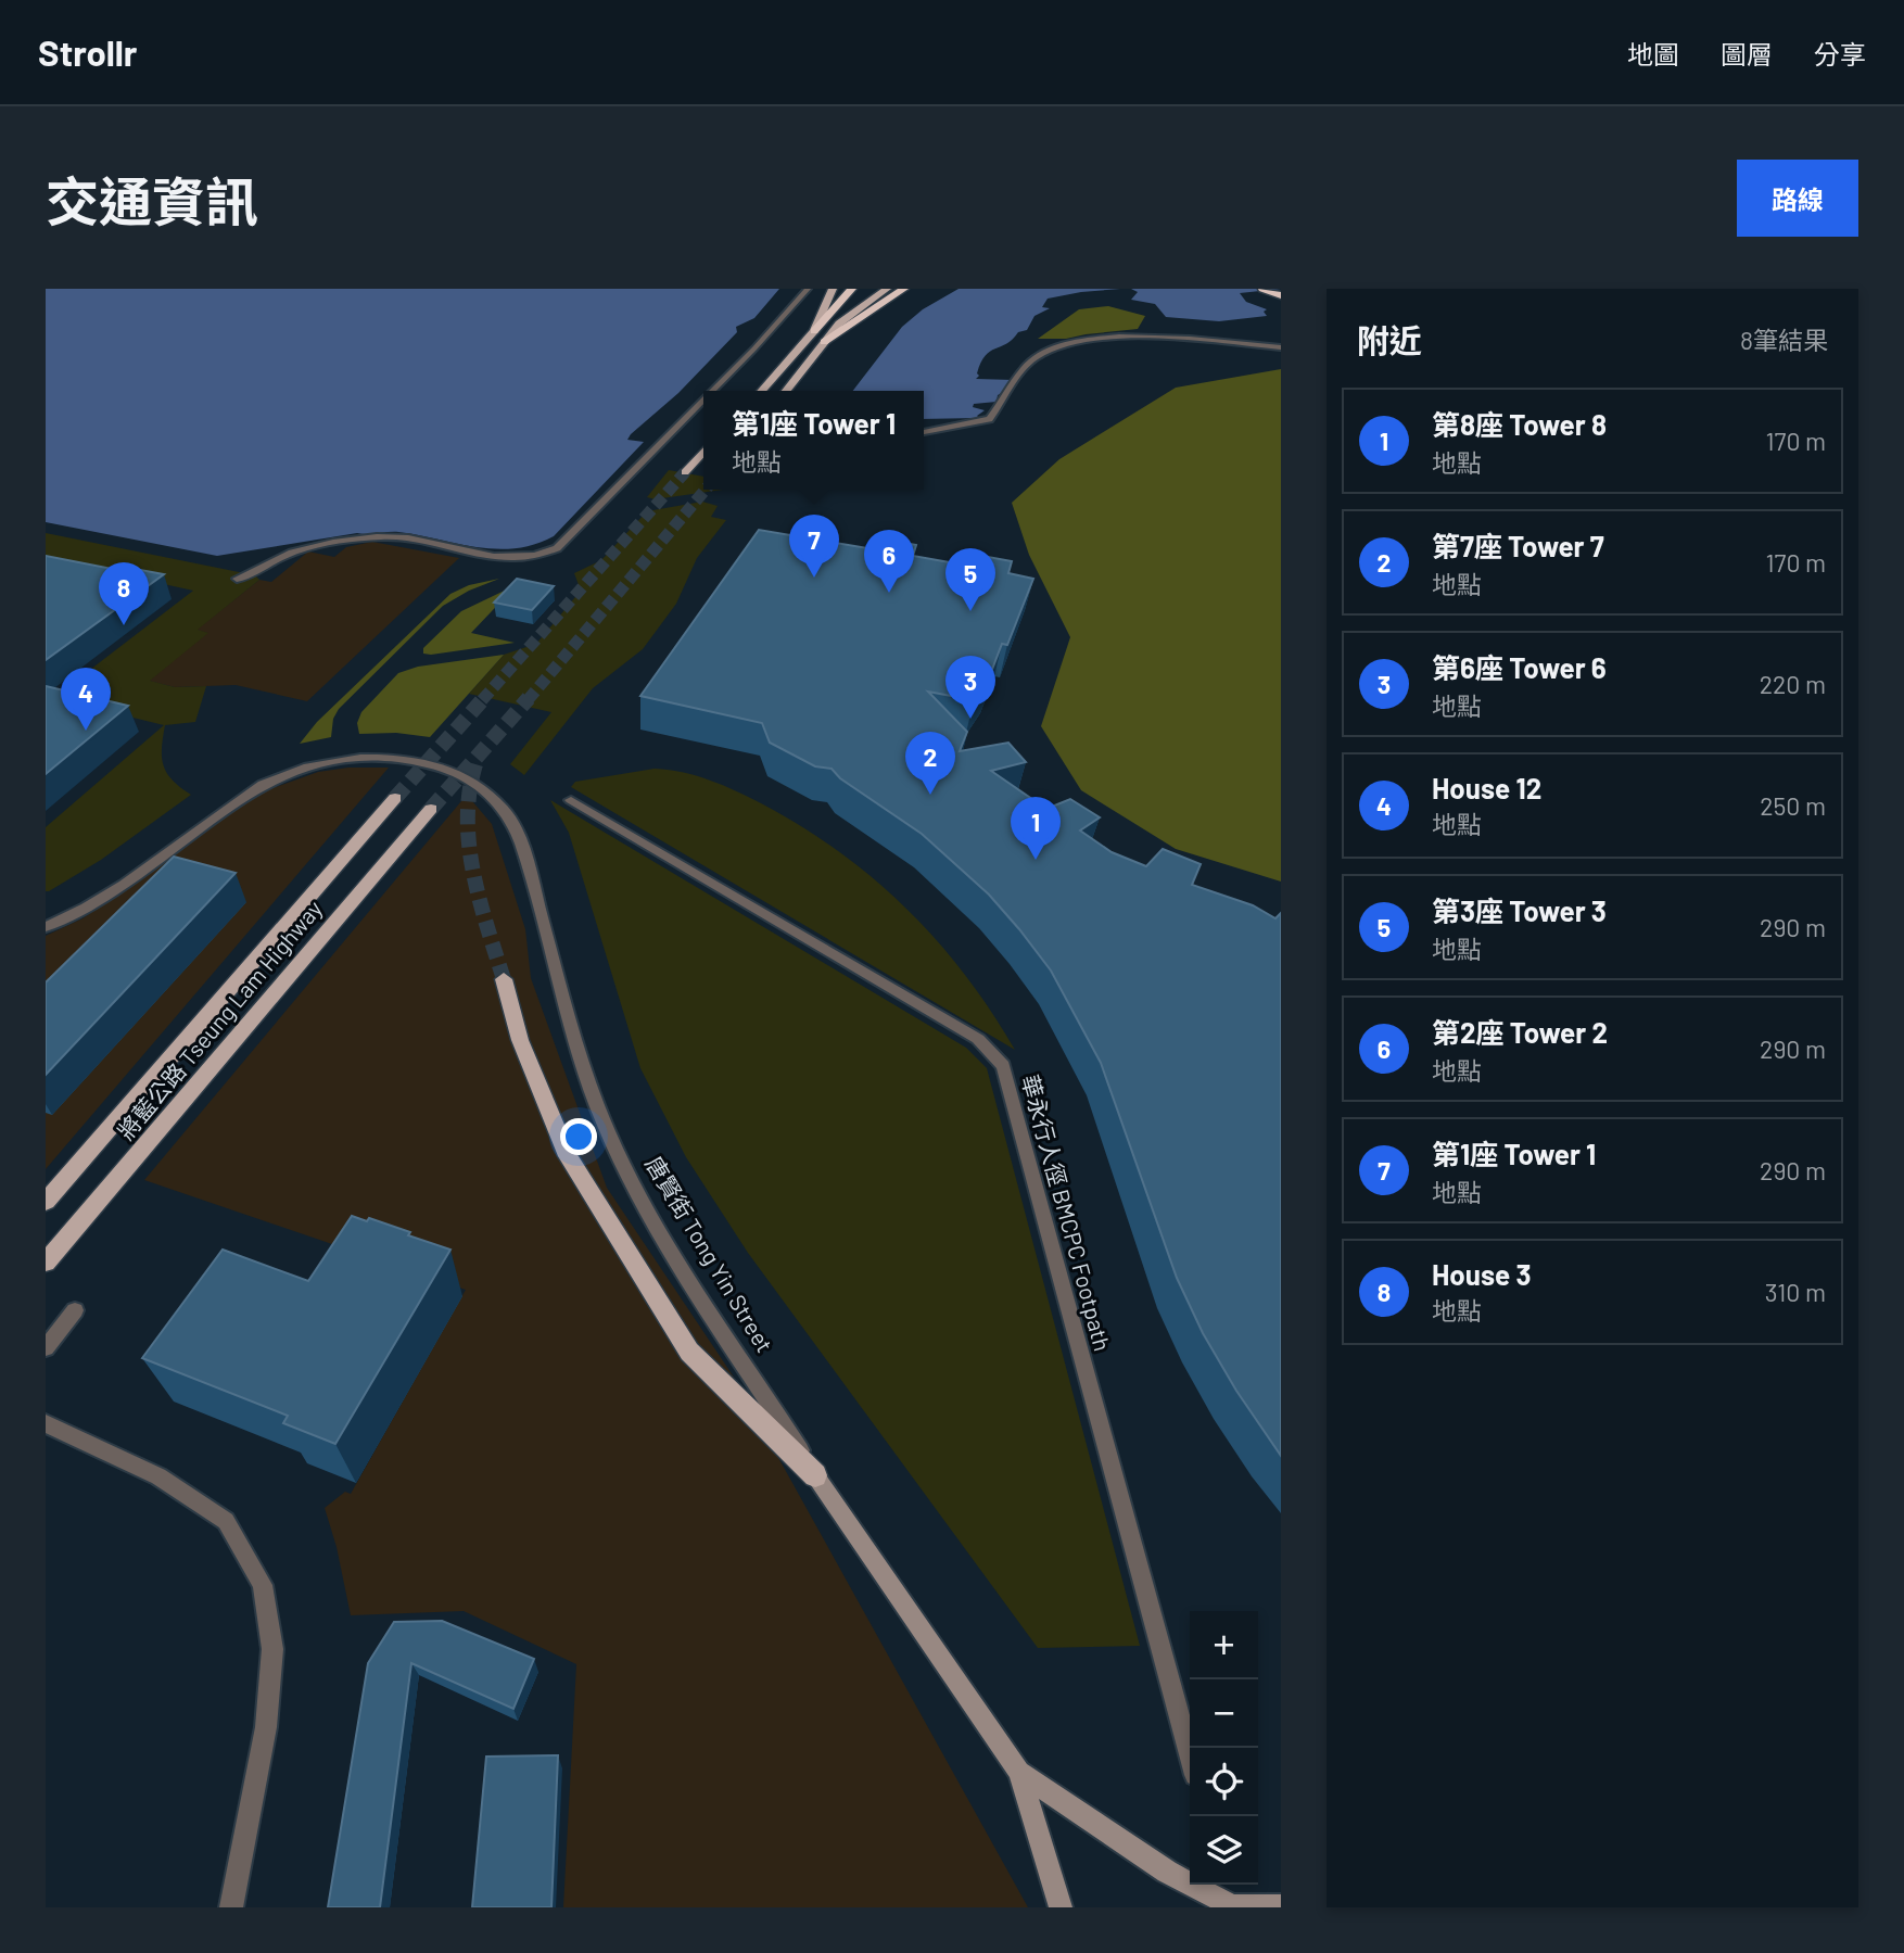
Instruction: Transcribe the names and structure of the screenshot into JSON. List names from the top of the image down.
{
  "streets": {
    "main road": ["將藍公路 Tseung Lam Highway"],
    "street": ["華永行人徑 BMCPC Footpath", "唐賢街 Tong Yin Street"]
  },
  "page": {
    "header": "Strollr",
    "nav": ["地圖", "圖層", "分享"],
    "title": "交通資訊",
    "buttons": "路線",
    "heading": ["附近", "8筆結果"],
    "list": [
      {
        "mark": "1",
        "name": "第8座 Tower 8",
        "note": "地點",
        "value": "170 m"
      },
      {
        "mark": "2",
        "name": "第7座 Tower 7",
        "note": "地點",
        "value": "170 m"
      },
      {
        "mark": "3",
        "name": "第6座 Tower 6",
        "note": "地點",
        "value": "220 m"
      },
      {
        "mark": "4",
        "name": "House 12",
        "note": "地點",
        "value": "250 m"
      },
      {
        "mark": "5",
        "name": "第3座 Tower 3",
        "note": "地點",
        "value": "290 m"
      },
      {
        "mark": "6",
        "name": "第2座 Tower 2",
        "note": "地點",
        "value": "290 m"
      },
      {
        "mark": "7",
        "name": "第1座 Tower 1",
        "note": "地點",
        "value": "290 m"
      },
      {
        "mark": "8",
        "name": "House 3",
        "note": "地點",
        "value": "310 m"
      }
    ],
    "popup": ["第1座 Tower 1", "地點"],
    "pins": [
      "7",
      "6",
      "5",
      "8",
      "3",
      "4",
      "2",
      "1"
    ],
    "map_buttons": ["+", "−"]
  }
}
